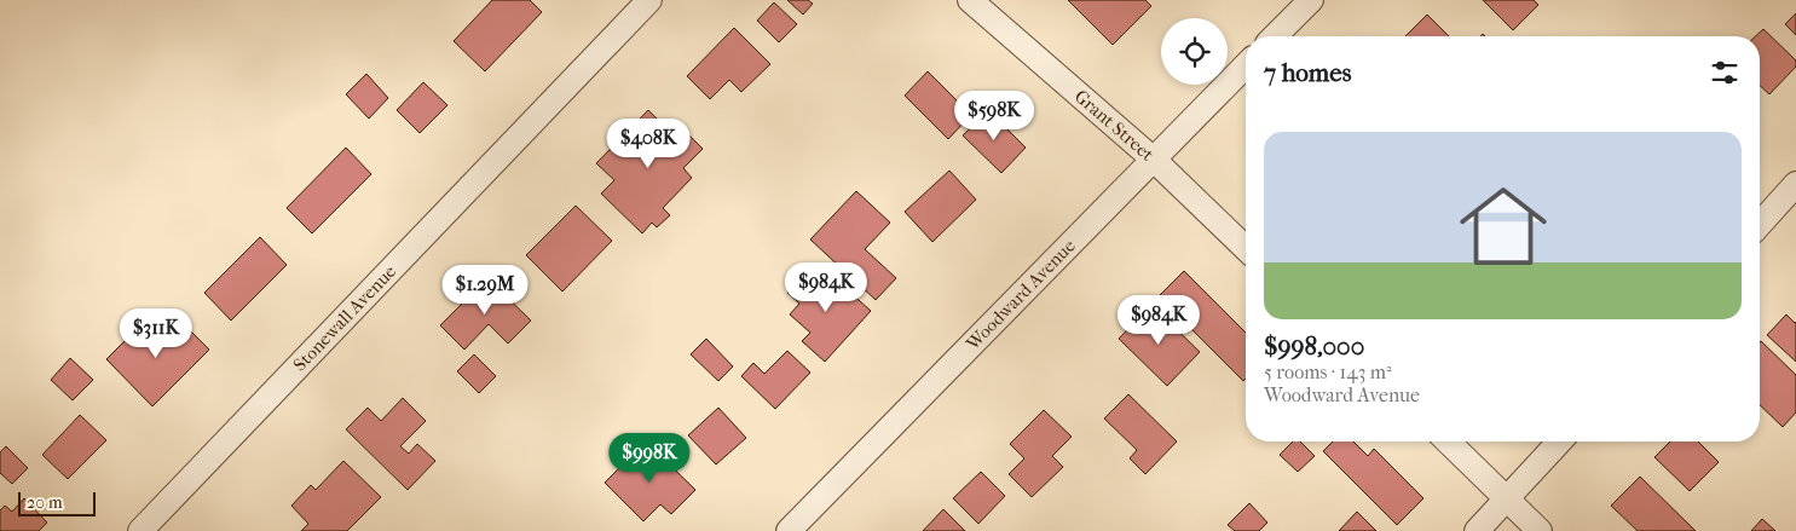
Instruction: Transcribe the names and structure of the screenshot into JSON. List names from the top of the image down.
{
  "streets": {
    "street": ["Grant Street", "Woodward Avenue", "Stonewall Avenue"]
  },
  "crossings": [
    ["Grant Street", "Woodward Avenue"]
  ],
  "scale_bar": "20 m",
  "page": {
    "heading": "7 homes",
    "price": [
      "$598K",
      "$408K",
      "$984K",
      "$1.29M",
      "$984K",
      "$311K",
      "$998K"
    ],
    "list": [
      {
        "name": "$998,000",
        "note": "5 rooms · 143 m² · Woodward Avenue"
      }
    ],
    "scale": "20 m"
  }
}
